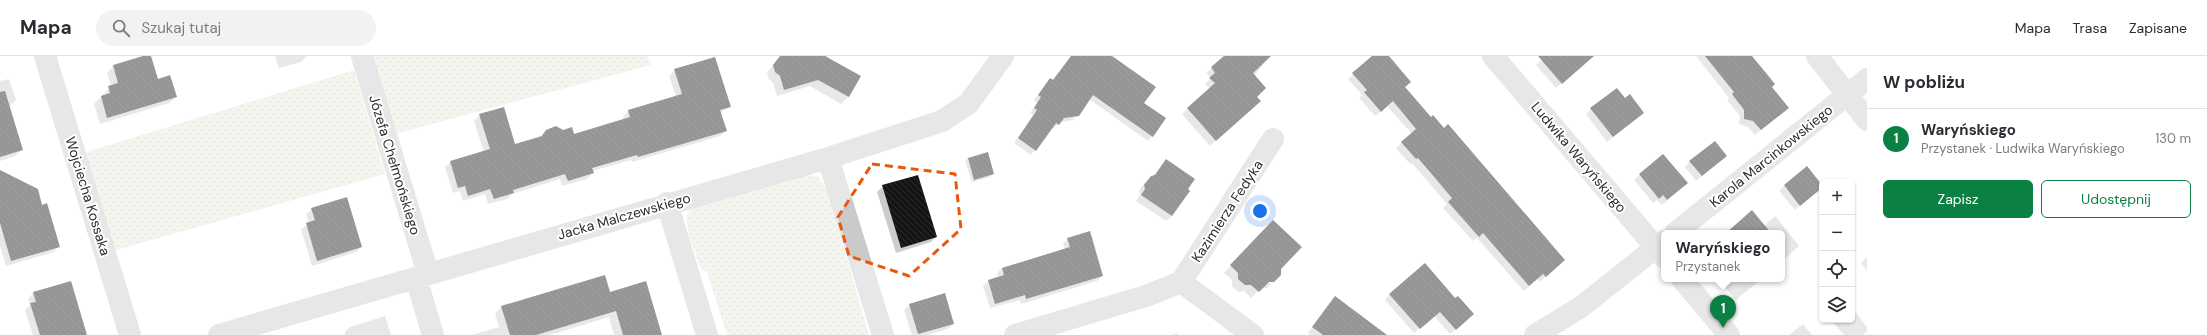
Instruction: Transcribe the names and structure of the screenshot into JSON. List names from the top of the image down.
{
  "streets": {
    "street": [
      "Karola Marcinkowskiego",
      "Ludwika Waryńskiego",
      "Józefa Chełmońskiego",
      "Wojciecha Kossaka",
      "Kazimierza Fedyka",
      "Jacka Malczewskiego"
    ]
  },
  "crossings": [
    ["Józefa Chełmońskiego", "Jacka Malczewskiego"]
  ],
  "page": {
    "header": "Mapa",
    "search": "Szukaj tutaj",
    "nav": ["Mapa", "Trasa", "Zapisane"],
    "heading": "W pobliżu",
    "list": [
      {
        "mark": "1",
        "name": "Waryńskiego",
        "note": "Przystanek · Ludwika Waryńskiego",
        "value": "130 m"
      }
    ],
    "buttons": ["Zapisz", "Udostępnij"],
    "map_buttons": ["+", "−"],
    "popup": ["Waryńskiego", "Przystanek"],
    "pins": "1"
  }
}
